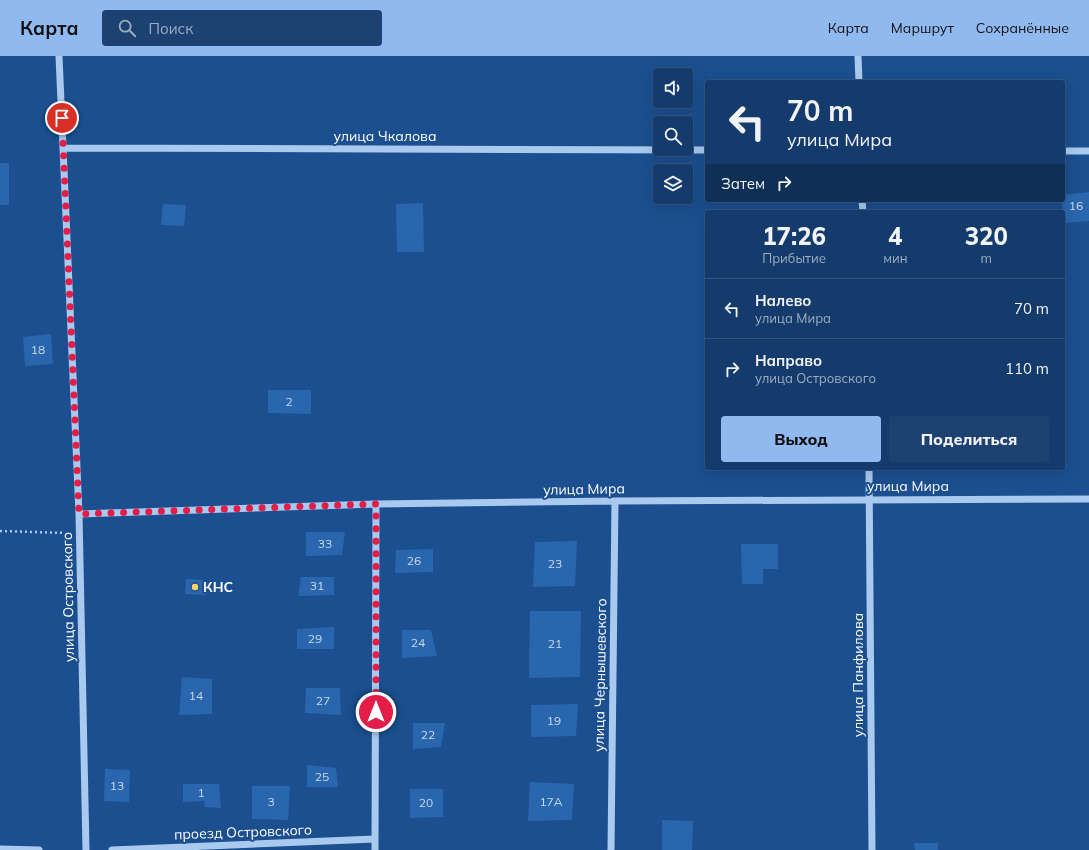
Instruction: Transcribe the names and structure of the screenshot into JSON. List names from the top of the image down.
{
  "streets": {
    "street": [
      "улица Чкалова",
      "улица Мира",
      "улица Островского",
      "улица Чернышевского",
      "улица Панфилова",
      "проезд Островского"
    ]
  },
  "crossings": [
    ["улица Чкалова", "улица Островского"],
    ["улица Мира", "улица Островского"],
    ["улица Мира", "улица Чернышевского"],
    ["улица Мира", "улица Панфилова"]
  ],
  "places": ["КНС"],
  "house_numbers": [
    "16",
    "18",
    "2",
    "33",
    "26",
    "23",
    "31",
    "29",
    "24",
    "21",
    "14",
    "27",
    "19",
    "22",
    "25",
    "13",
    "1",
    "3",
    "17А",
    "20"
  ],
  "page": {
    "header": "Карта",
    "search": "Поиск",
    "nav": ["Карта", "Маршрут", "Сохранённые"],
    "turn": ["70 m", "улица Мира"],
    "then": "Затем",
    "eta": [
      "17:26",
      "Прибытие",
      "4",
      "мин",
      "320",
      "m"
    ],
    "list": [
      {
        "name": "Налево",
        "note": "улица Мира",
        "value": "70 m"
      },
      {
        "name": "Направо",
        "note": "улица Островского",
        "value": "110 m"
      }
    ],
    "buttons": ["Выход", "Поделиться"]
  }
}
